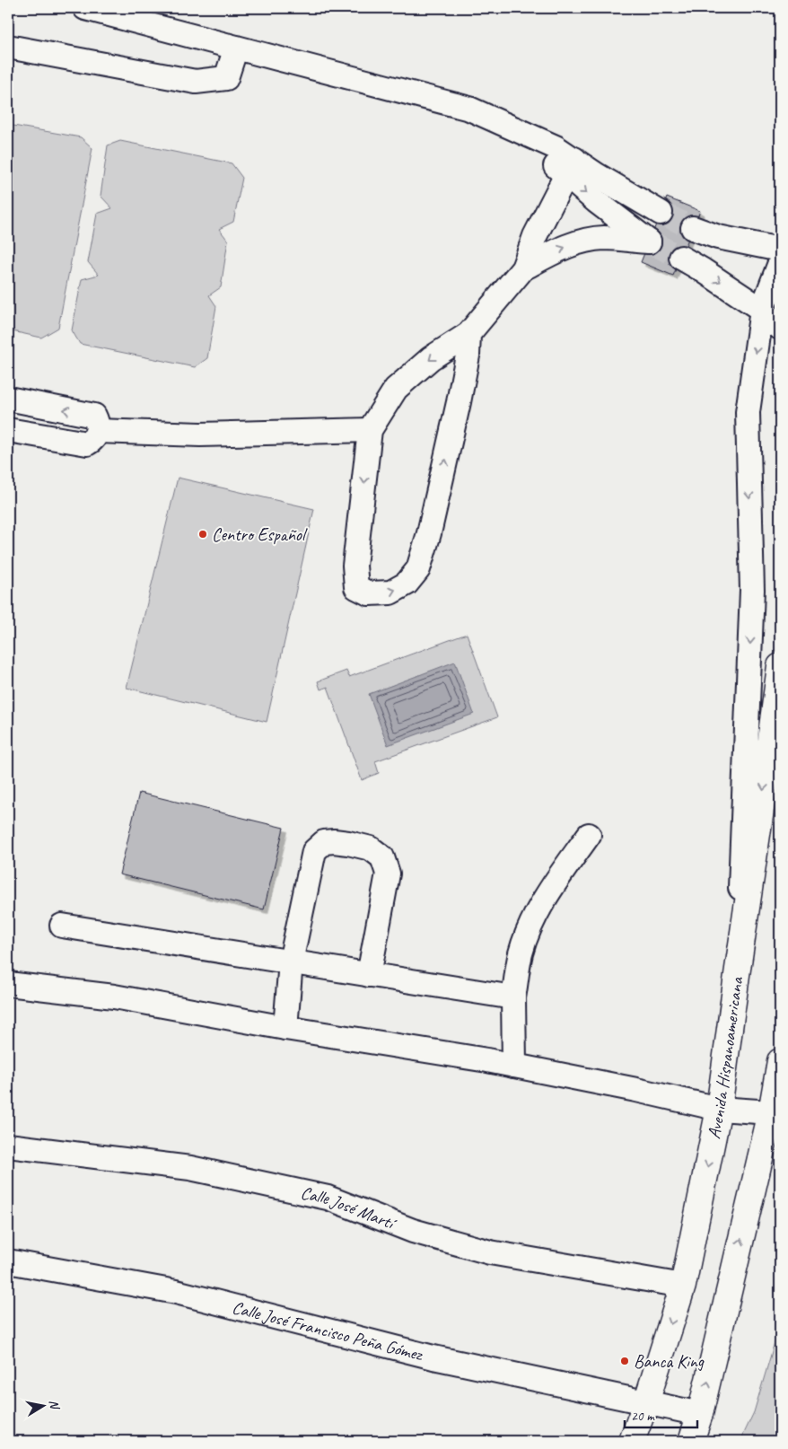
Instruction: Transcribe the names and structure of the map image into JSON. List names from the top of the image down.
{
  "streets": {
    "main road": ["Avenida Hispanoamericana"],
    "street": ["Calle José Martí", "Calle José Francisco Peña Gómez"]
  },
  "crossings": [
    ["Avenida Hispanoamericana", "Calle José Martí"],
    ["Avenida Hispanoamericana", "Calle José Francisco Peña Gómez"]
  ],
  "places": ["Centro Español", "Banca King"],
  "scale_bar": "20 m",
  "north": "right"
}
